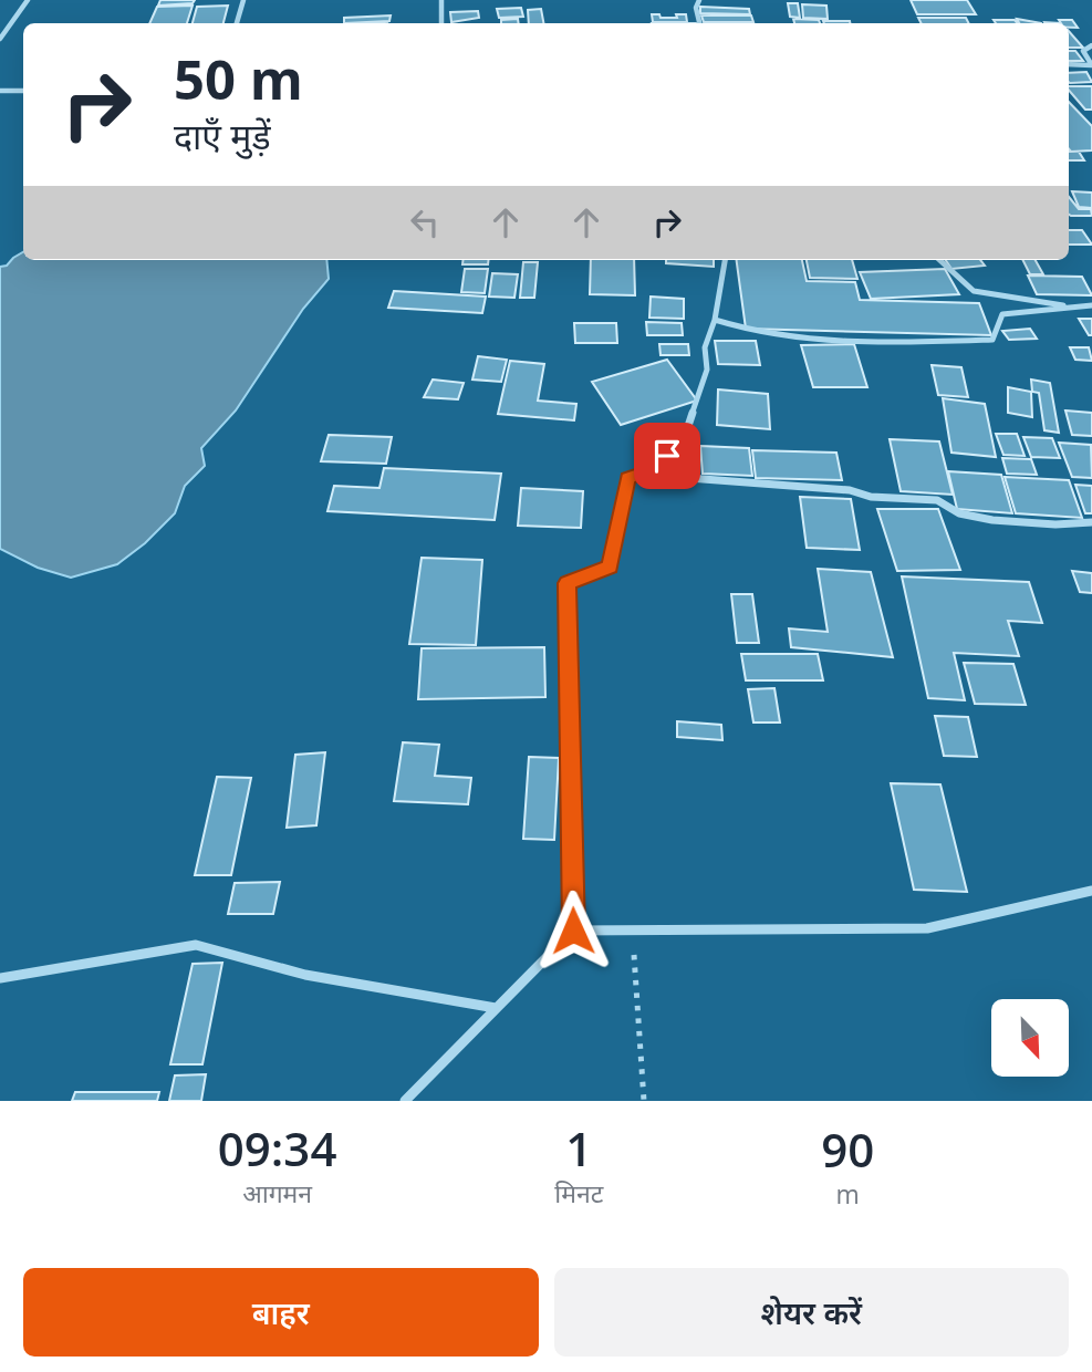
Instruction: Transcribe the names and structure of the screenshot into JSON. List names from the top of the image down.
{
  "north": "bottom right",
  "page": {
    "turn": ["50 m", "दाएँ मुड़ें"],
    "eta": [
      "09:34",
      "आगमन",
      "1",
      "मिनट",
      "90",
      "m"
    ],
    "buttons": ["बाहर", "शेयर करें"]
  }
}
